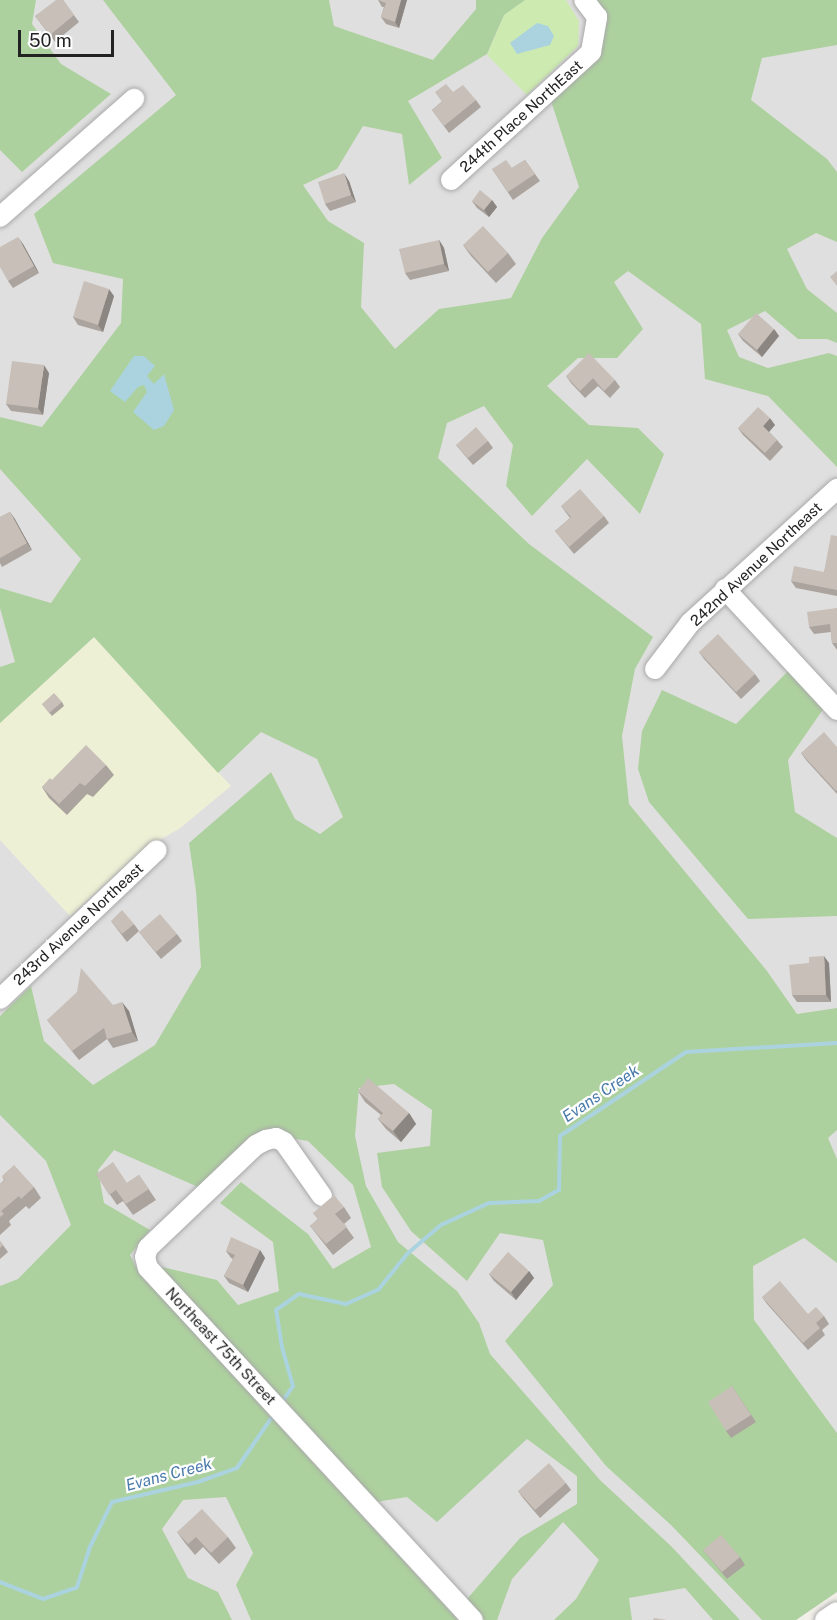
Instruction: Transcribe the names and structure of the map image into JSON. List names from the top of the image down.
{
  "streets": {
    "street": [
      "244th Place NorthEast",
      "242nd Avenue Northeast",
      "243rd Avenue Northeast",
      "Northeast 75th Street"
    ]
  },
  "water": ["Evans Creek"],
  "scale_bar": "50 m"
}
